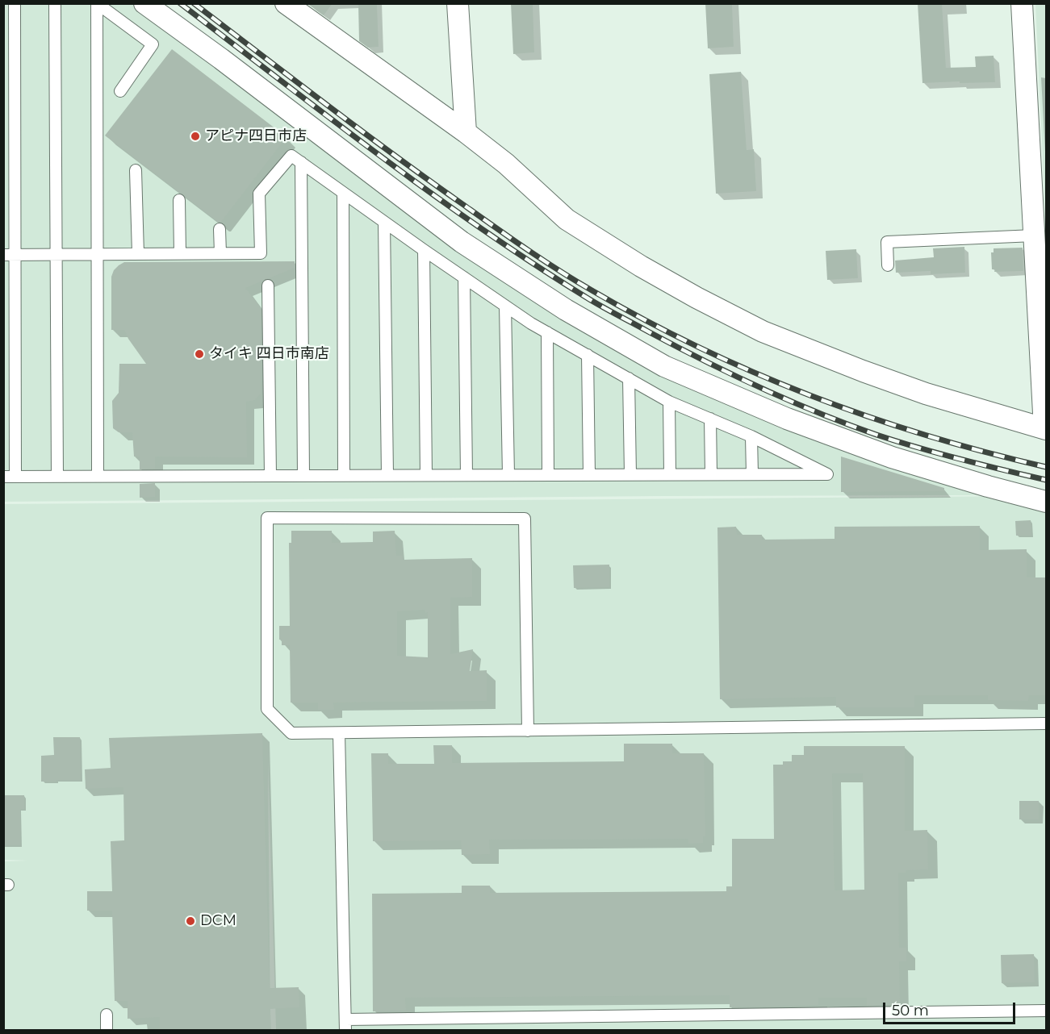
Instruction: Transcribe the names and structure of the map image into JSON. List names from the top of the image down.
{
  "places": ["アピナ四日市店", "タイキ 四日市南店", "DCM"],
  "scale_bar": "50 m"
}
